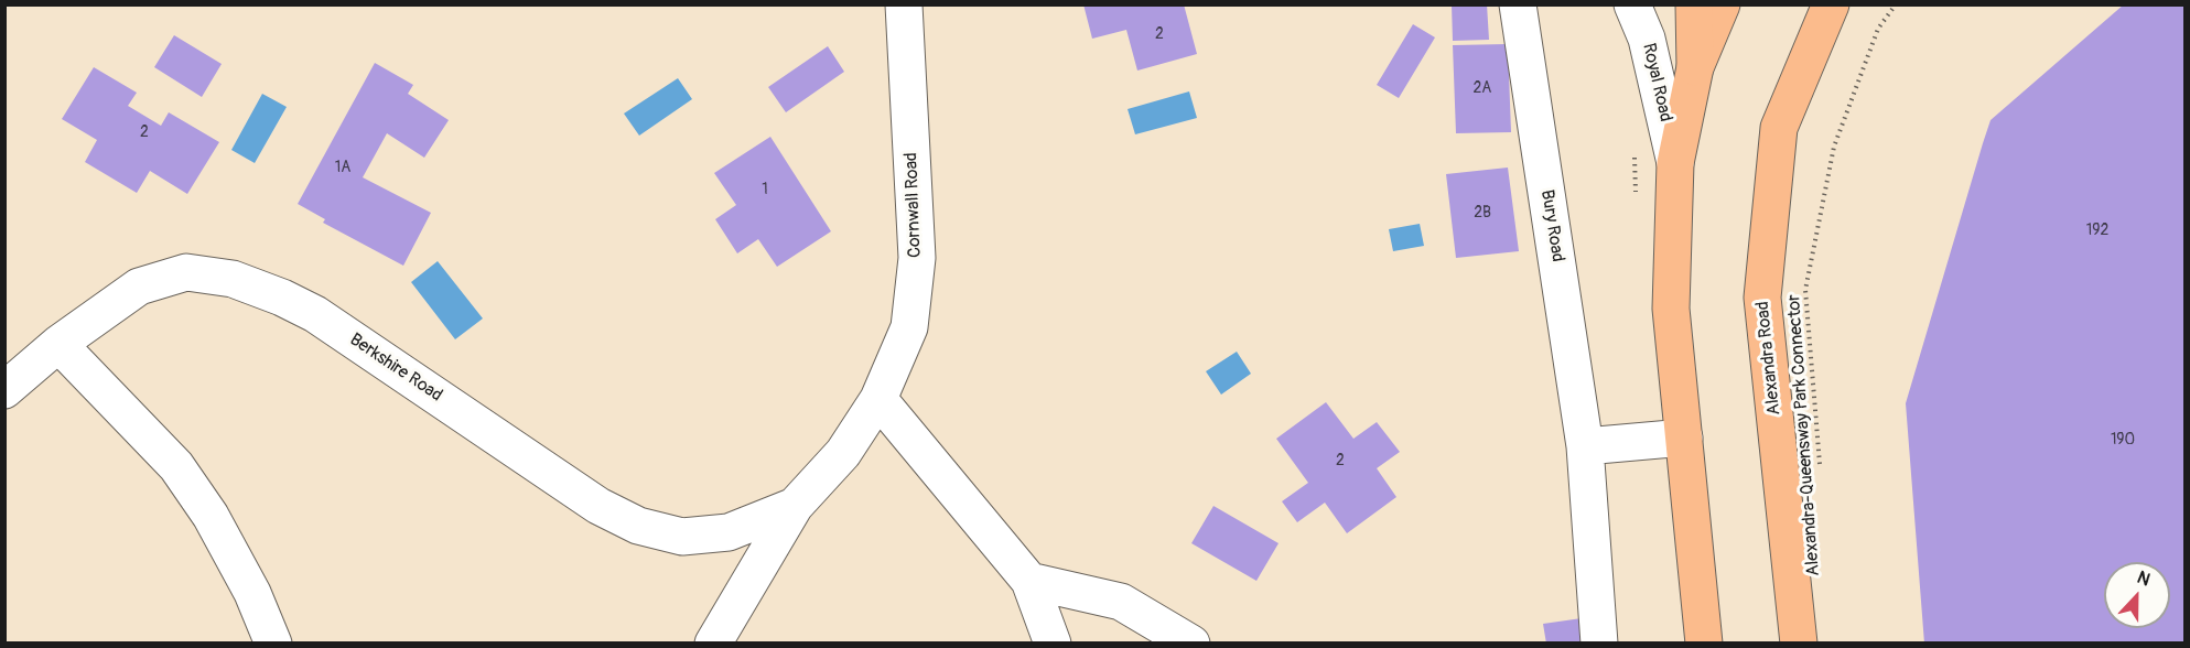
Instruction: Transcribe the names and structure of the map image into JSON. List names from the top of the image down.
{
  "streets": {
    "main road": ["Alexandra Road"],
    "street": [
      "Royal Road",
      "Cornwall Road",
      "Bury Road",
      "Berkshire Road"
    ],
    "path": ["Alexandra-Queensway Park Connector"]
  },
  "crossings": [
    ["Cornwall Road", "Berkshire Road"]
  ],
  "house_numbers": [
    "2",
    "2A",
    "2",
    "1A",
    "1",
    "2B",
    "192",
    "190",
    "2"
  ],
  "north": "top"
}
